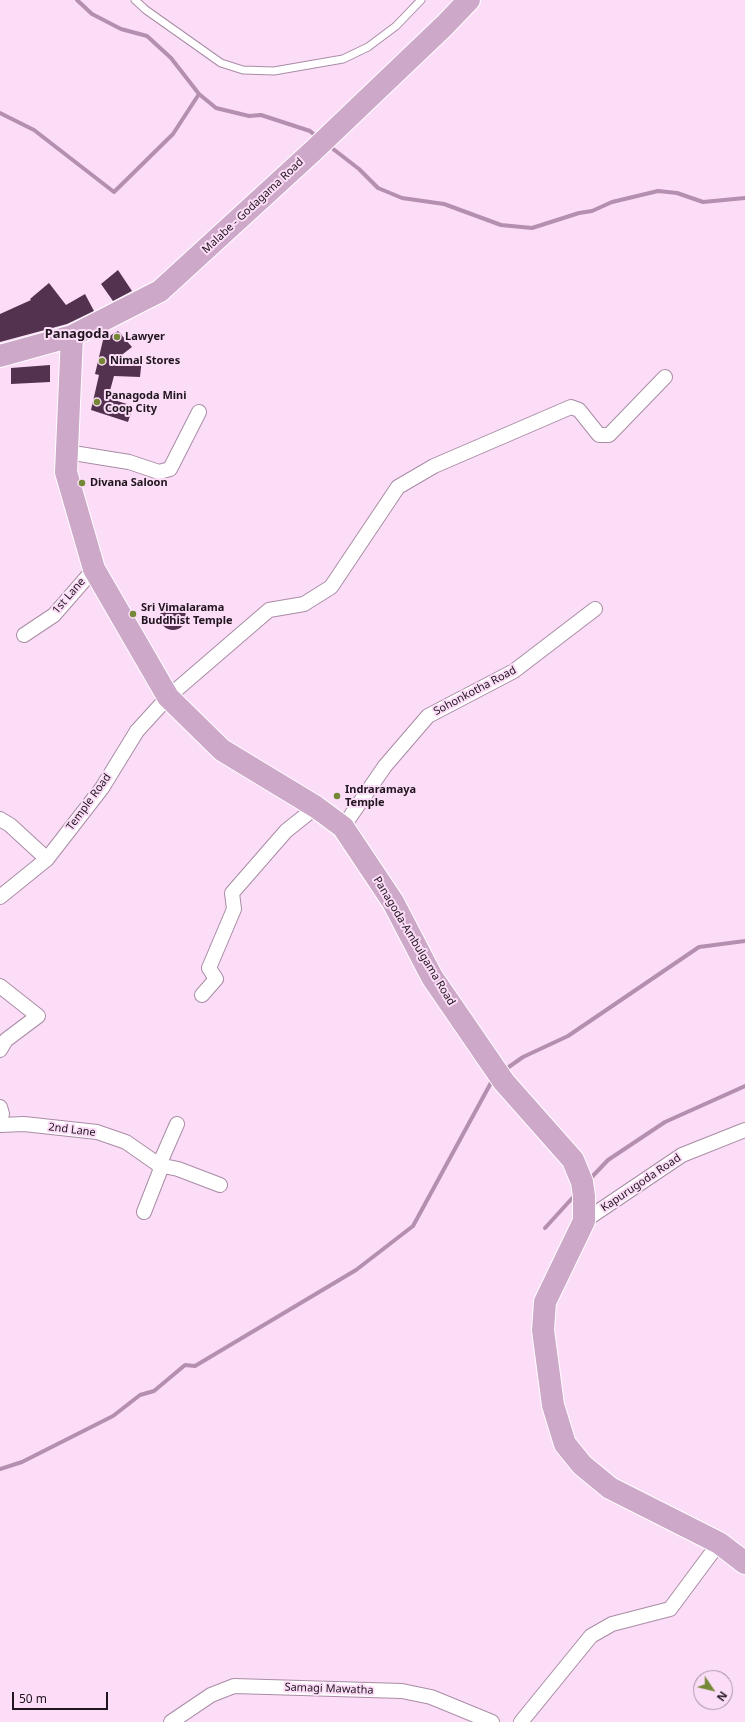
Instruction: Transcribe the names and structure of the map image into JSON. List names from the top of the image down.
{
  "streets": {
    "main road": ["Malabe - Godagama Road", "Panagoda-Ambulgama Road"],
    "street": [
      "1st Lane",
      "Sohonkotha Road",
      "Temple Road",
      "2nd Lane",
      "Kapurugoda Road",
      "Samagi Mawatha"
    ]
  },
  "crossings": [
    ["Malabe - Godagama Road", "Panagoda-Ambulgama Road"],
    ["1st Lane", "Panagoda-Ambulgama Road"],
    ["Sohonkotha Road", "Panagoda-Ambulgama Road"],
    ["Temple Road", "Panagoda-Ambulgama Road"],
    ["Panagoda-Ambulgama Road", "Kapurugoda Road"]
  ],
  "districts": ["Panagoda"],
  "places": [
    "Lawyer",
    "Nimal Stores",
    "Panagoda Mini Coop City",
    "Divana Saloon",
    "Sri Vimalarama Buddhist Temple",
    "Indraramaya Temple"
  ],
  "scale_bar": "50 m",
  "north": "bottom right"
}
